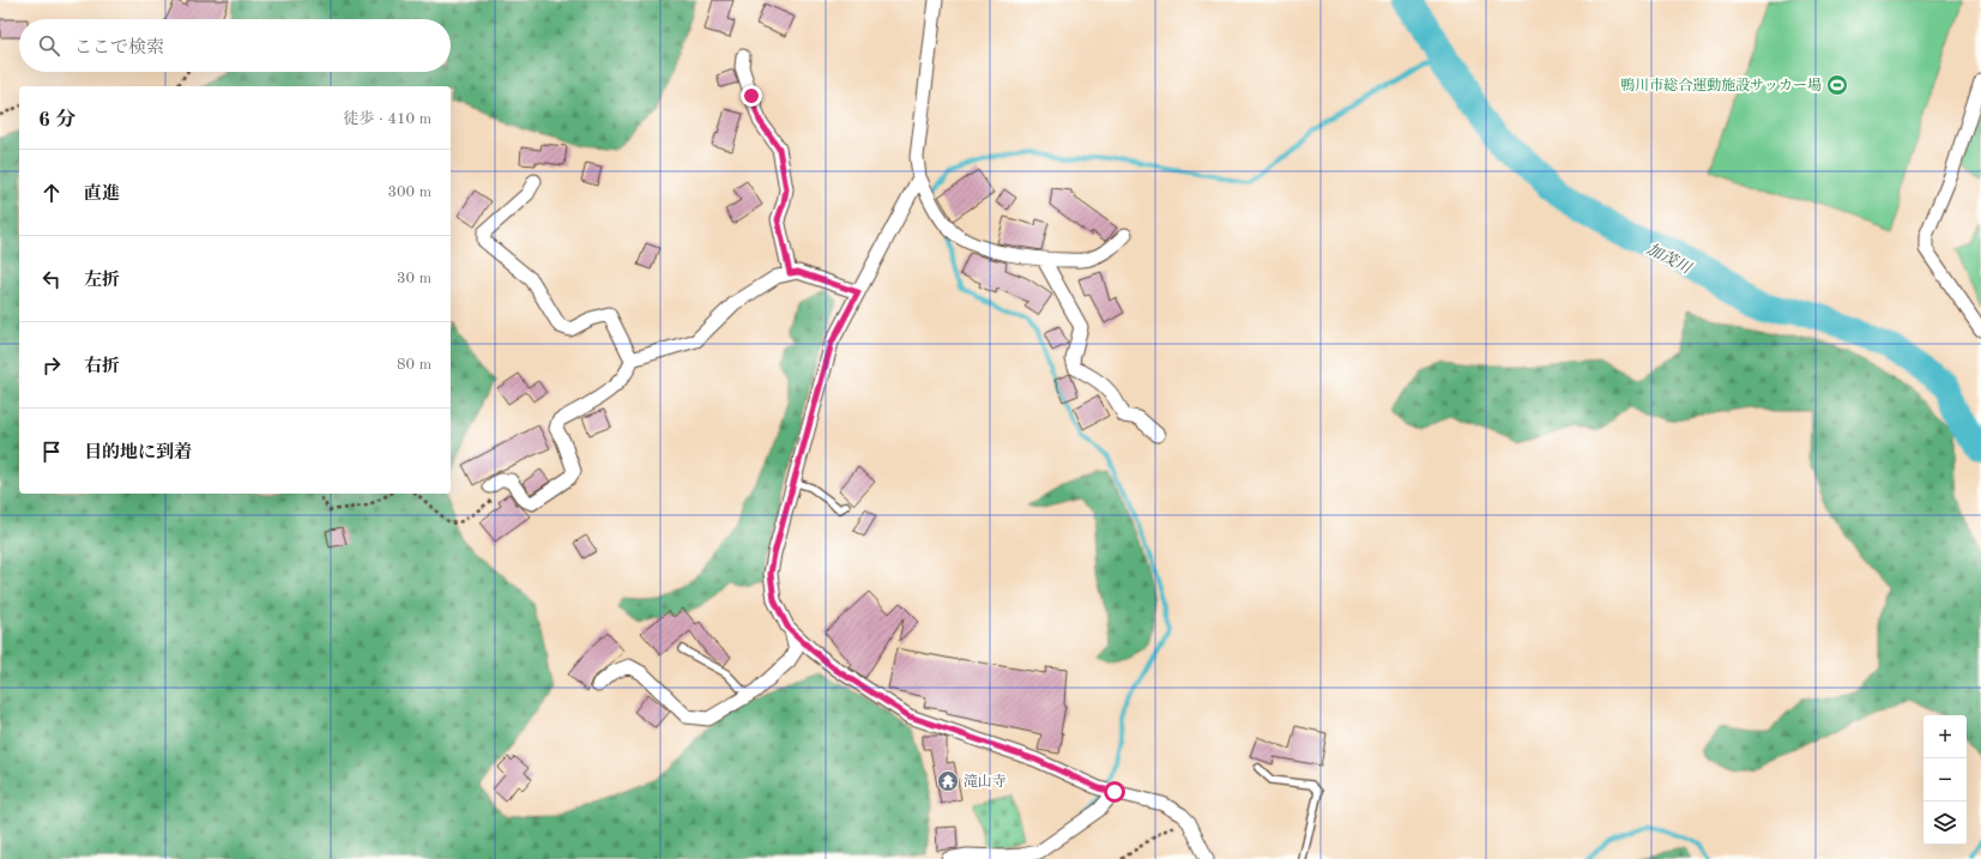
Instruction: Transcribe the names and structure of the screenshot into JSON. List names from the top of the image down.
{
  "water": ["加茂川"],
  "places": {
    "sports": ["鴨川市総合運動施設サッカー場"],
    "temple": ["滝山寺"]
  },
  "page": {
    "search": "ここで検索",
    "heading": ["6 分", "徒歩 · 410 m"],
    "list": [
      ["直進", "300 m"],
      ["左折", "30 m"],
      ["右折", "80 m"],
      "目的地に到着"
    ],
    "map_buttons": ["+", "−"]
  }
}
